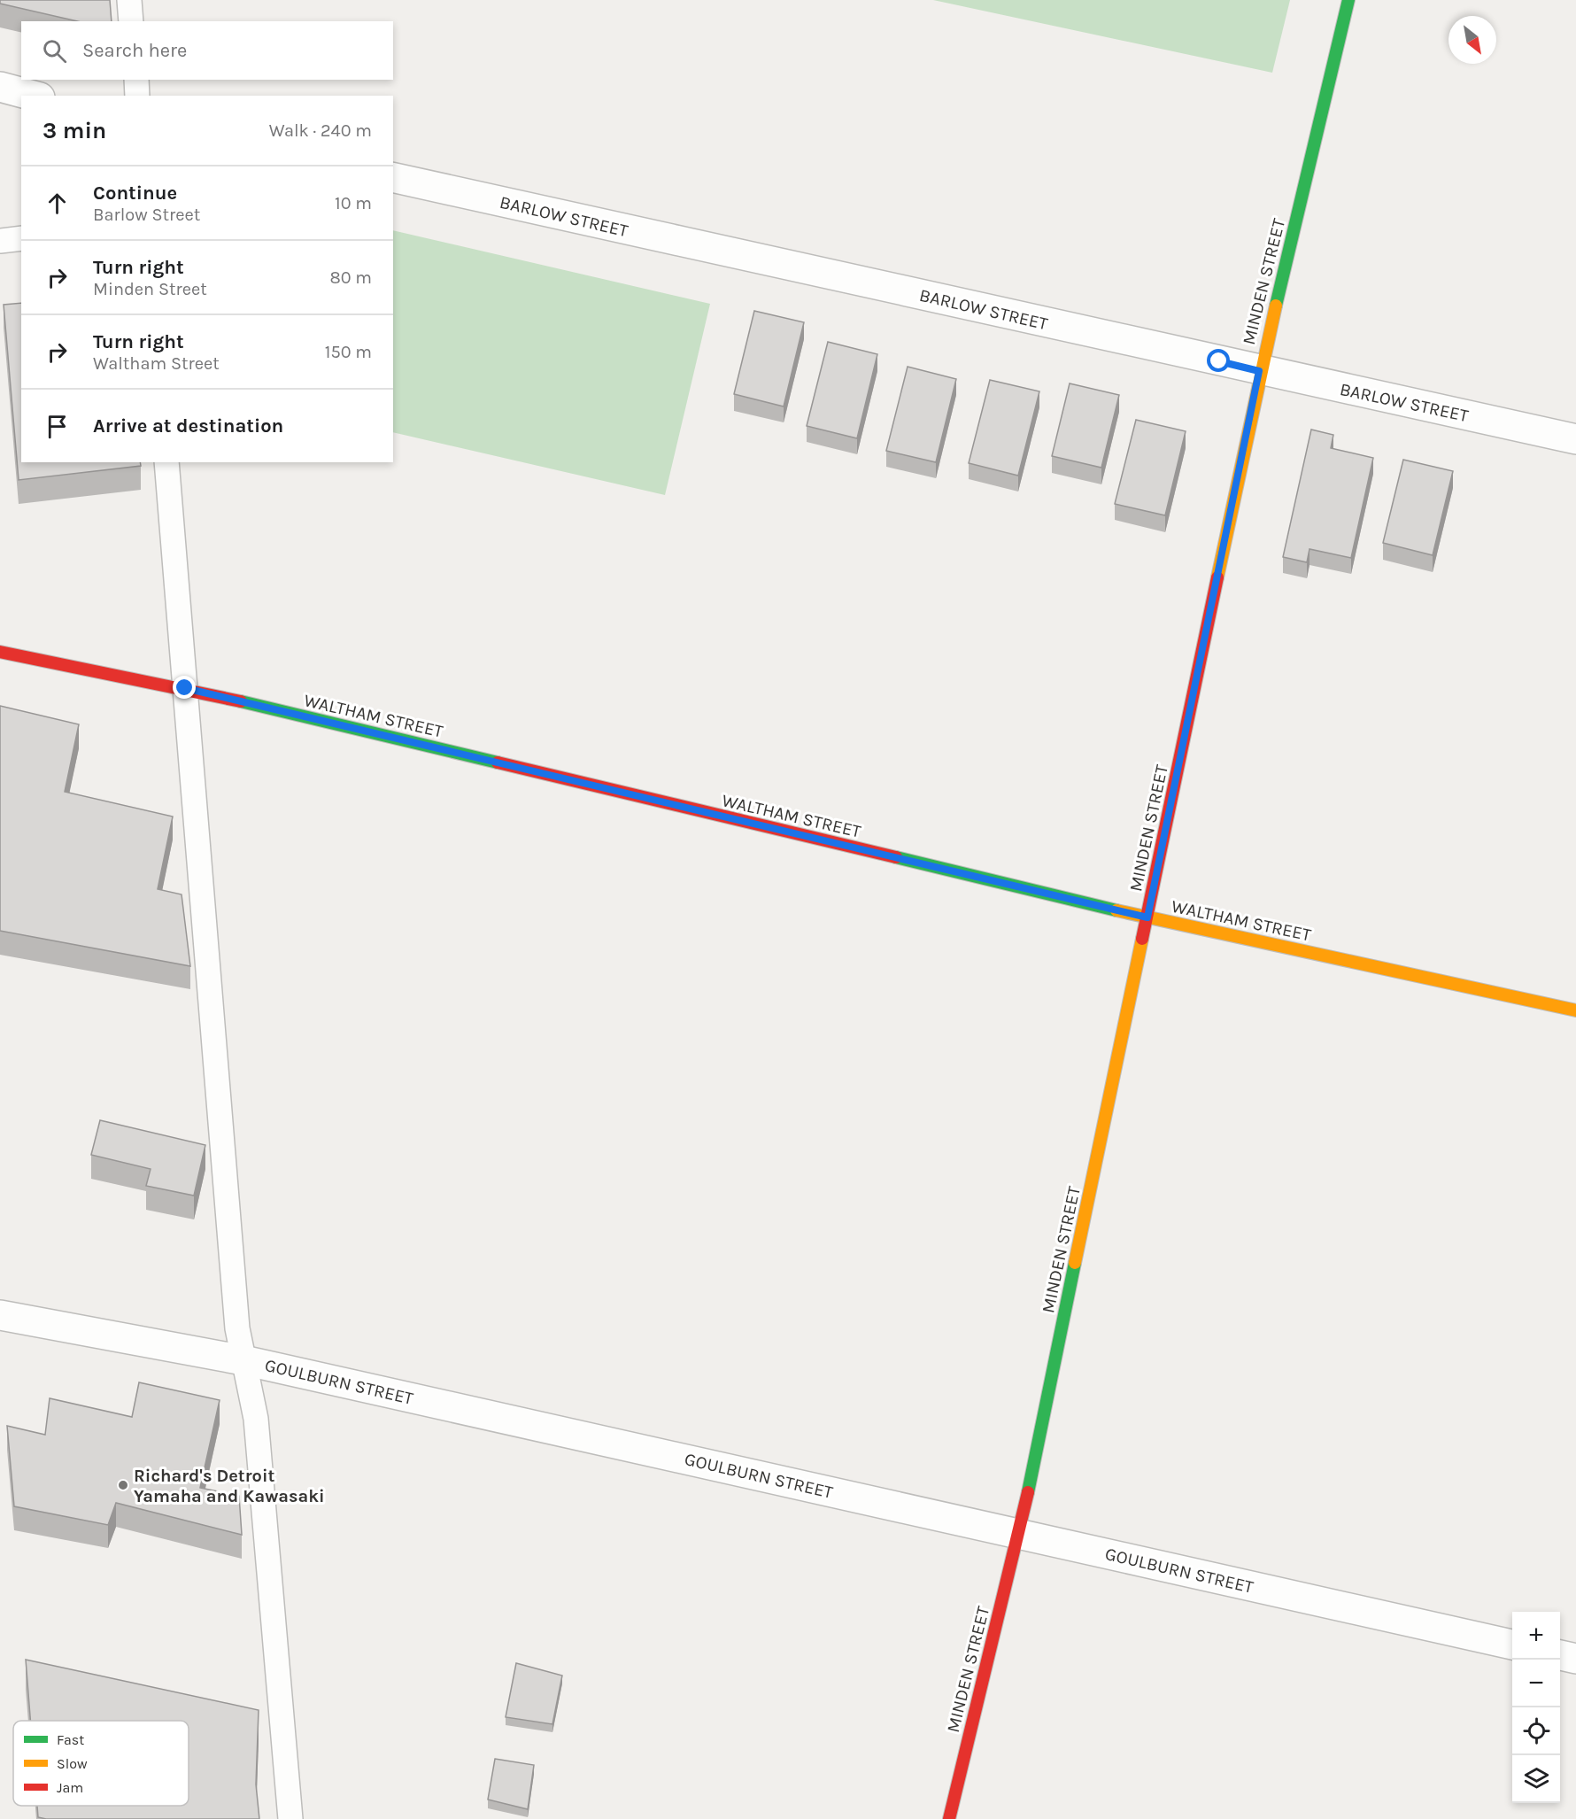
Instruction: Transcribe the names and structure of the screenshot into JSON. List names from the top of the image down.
{
  "streets": {
    "street": [
      "BARLOW STREET",
      "MINDEN STREET",
      "WALTHAM STREET",
      "GOULBURN STREET"
    ]
  },
  "crossings": [
    ["BARLOW STREET", "MINDEN STREET"],
    ["MINDEN STREET", "WALTHAM STREET"],
    ["MINDEN STREET", "GOULBURN STREET"]
  ],
  "places": ["Richard's Detroit Yamaha and Kawasaki"],
  "legend": ["Fast", "Slow", "Jam"],
  "north": "bottom right",
  "page": {
    "search": "Search here",
    "heading": ["3 min", "Walk · 240 m"],
    "list": [
      ["Continue", "Barlow Street", "10 m"],
      ["Turn right", "Minden Street", "80 m"],
      ["Turn right", "Waltham Street", "150 m"],
      "Arrive at destination"
    ],
    "map_buttons": ["+", "−"]
  }
}
